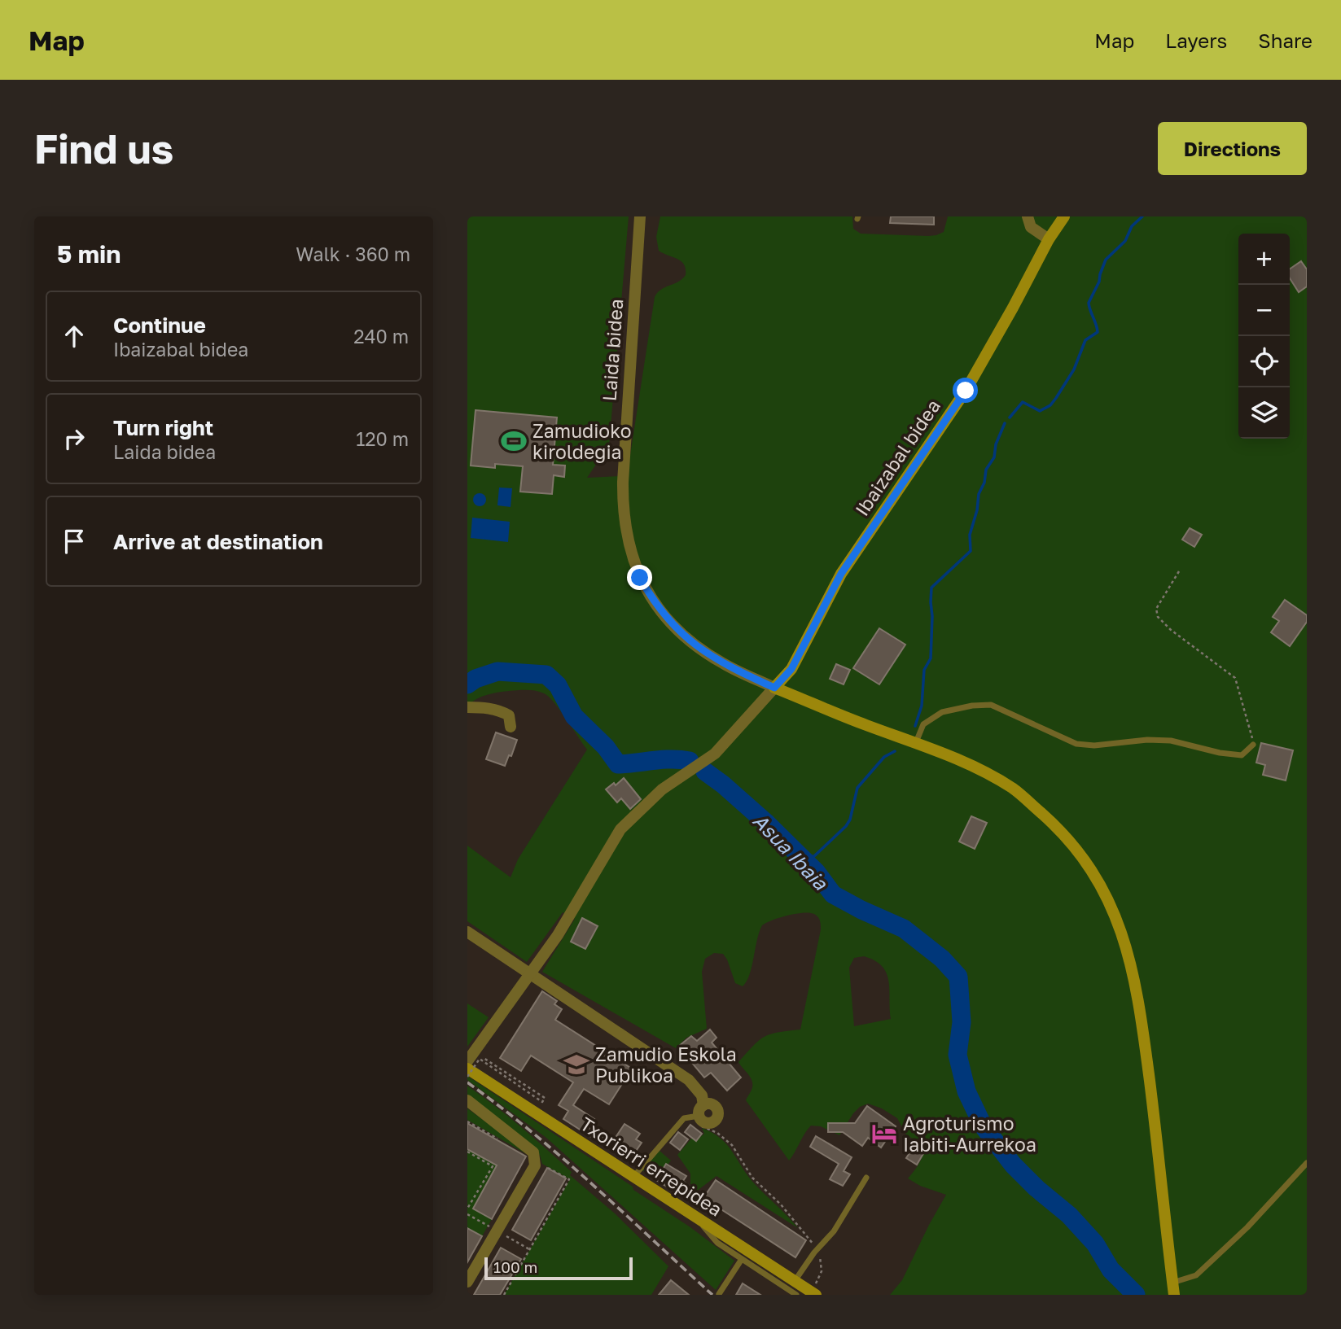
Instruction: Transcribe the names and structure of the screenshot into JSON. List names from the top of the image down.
{
  "streets": {
    "street": ["Laida bidea", "Ibaizabal bidea", "Txorierri errepidea"]
  },
  "crossings": [
    ["Laida bidea", "Ibaizabal bidea"]
  ],
  "water": ["Asua Ibaia"],
  "places": {
    "sports": ["Zamudioko kiroldegia"],
    "school or university": ["Zamudio Eskola Publikoa"],
    "hotel": ["Agroturismo Iabiti-Aurrekoa"]
  },
  "scale_bar": "100 m",
  "page": {
    "header": "Map",
    "nav": ["Map", "Layers", "Share"],
    "buttons": "Directions",
    "title": "Find us",
    "heading": ["5 min", "Walk · 360 m"],
    "map_buttons": ["+", "−"],
    "list": [
      ["Continue", "Ibaizabal bidea", "240 m"],
      ["Turn right", "Laida bidea", "120 m"],
      "Arrive at destination"
    ],
    "scale": "100 m"
  }
}
